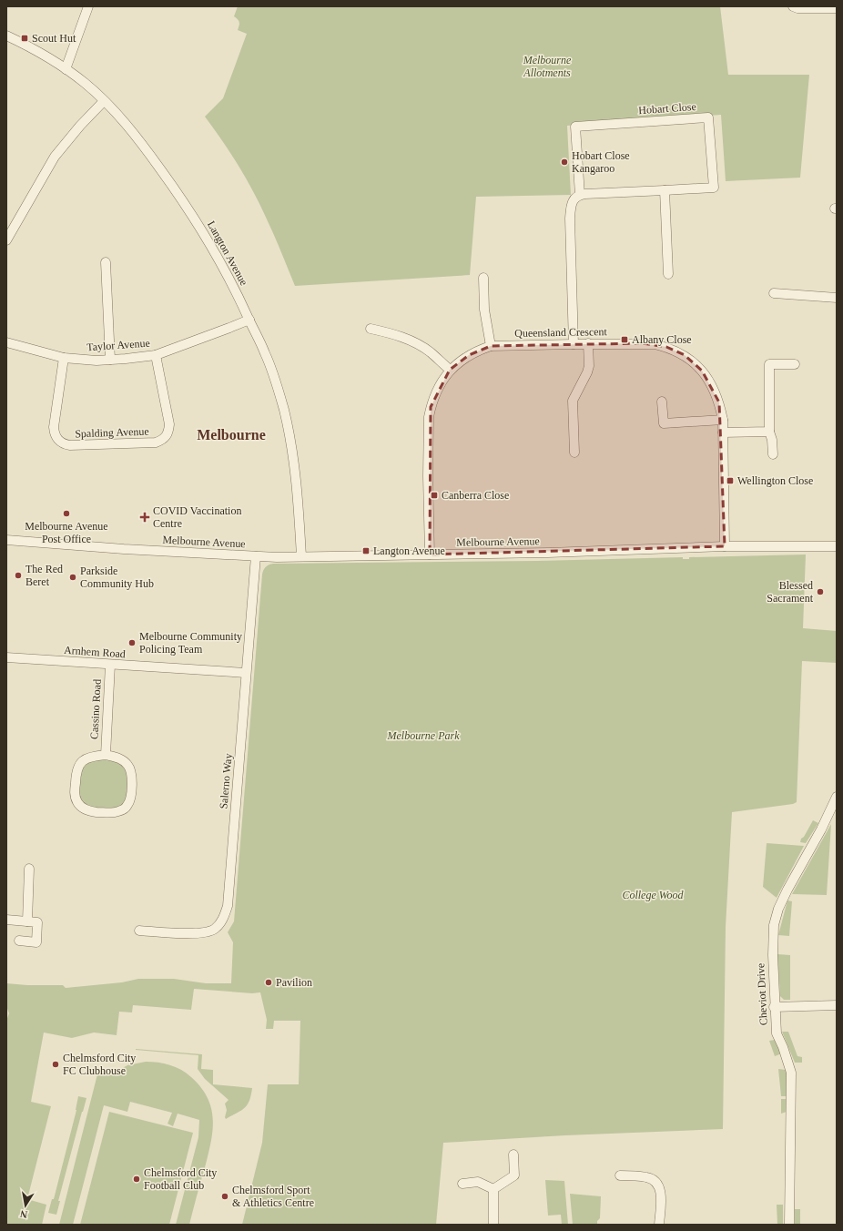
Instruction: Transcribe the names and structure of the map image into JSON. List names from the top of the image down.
{
  "streets": {
    "street": [
      "Hobart Close",
      "Langton Avenue",
      "Queensland Crescent",
      "Taylor Avenue",
      "Spalding Avenue",
      "Melbourne Avenue",
      "Arnhem Road",
      "Cassino Road",
      "Salerno Way",
      "Cheviot Drive"
    ]
  },
  "crossings": [
    ["Langton Avenue", "Taylor Avenue"],
    ["Langton Avenue", "Melbourne Avenue"],
    ["Queensland Crescent", "Melbourne Avenue"],
    ["Taylor Avenue", "Spalding Avenue"],
    ["Melbourne Avenue", "Salerno Way"],
    ["Arnhem Road", "Cassino Road"],
    ["Arnhem Road", "Salerno Way"]
  ],
  "districts": ["Melbourne"],
  "parks": ["Melbourne Allotments", "Melbourne Park", "College Wood"],
  "places": {
    "transit": [
      "Scout Hut",
      "Albany Close",
      "Wellington Close",
      "Canberra Close",
      "Langton Avenue"
    ],
    "other": [
      "Hobart Close Kangaroo",
      "Melbourne Avenue Post Office",
      "The Red Beret",
      "Parkside Community Hub",
      "Blessed Sacrament",
      "Melbourne Community Policing Team",
      "Pavilion",
      "Chelmsford City FC Clubhouse",
      "Chelmsford City Football Club",
      "Chelmsford Sport & Athletics Centre"
    ],
    "health": ["COVID Vaccination Centre"]
  },
  "north": "bottom"
}
